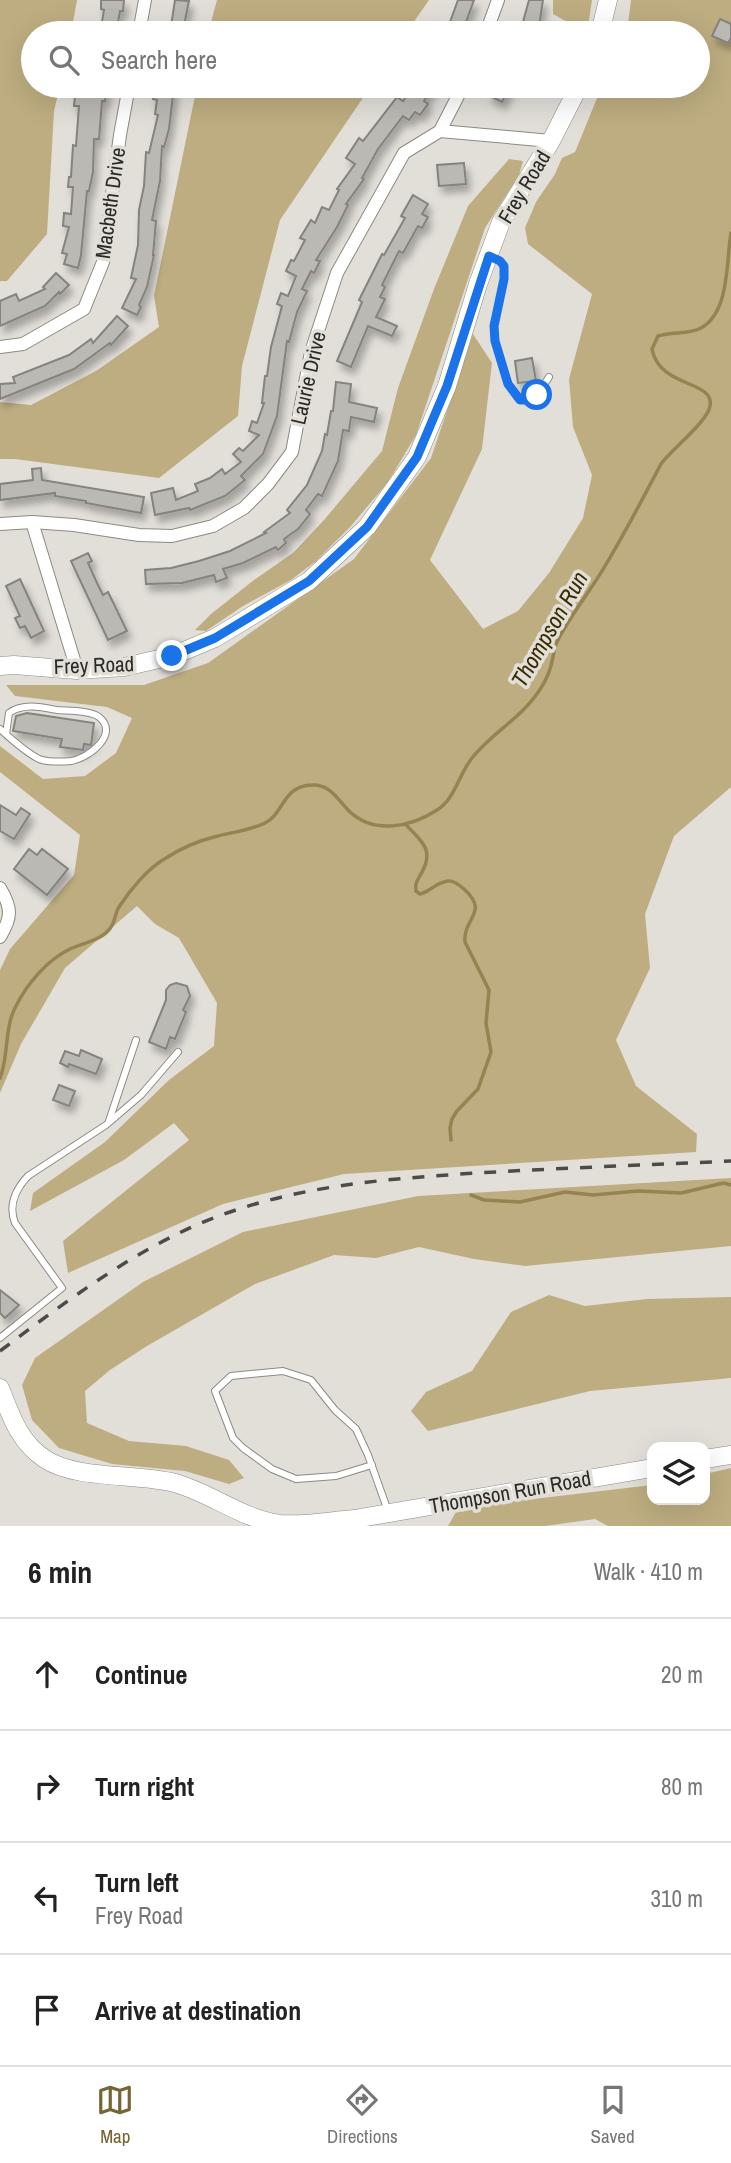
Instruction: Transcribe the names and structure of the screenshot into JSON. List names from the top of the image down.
{
  "streets": {
    "street": [
      "Frey Road",
      "Macbeth Drive",
      "Laurie Drive",
      "Thompson Run Road"
    ]
  },
  "water": ["Thompson Run"],
  "page": {
    "search": "Search here",
    "heading": ["6 min", "Walk · 410 m"],
    "list": [
      ["Continue", "20 m"],
      ["Turn right", "80 m"],
      ["Turn left", "Frey Road", "310 m"],
      "Arrive at destination"
    ],
    "nav": ["Map", "Directions", "Saved"]
  }
}
